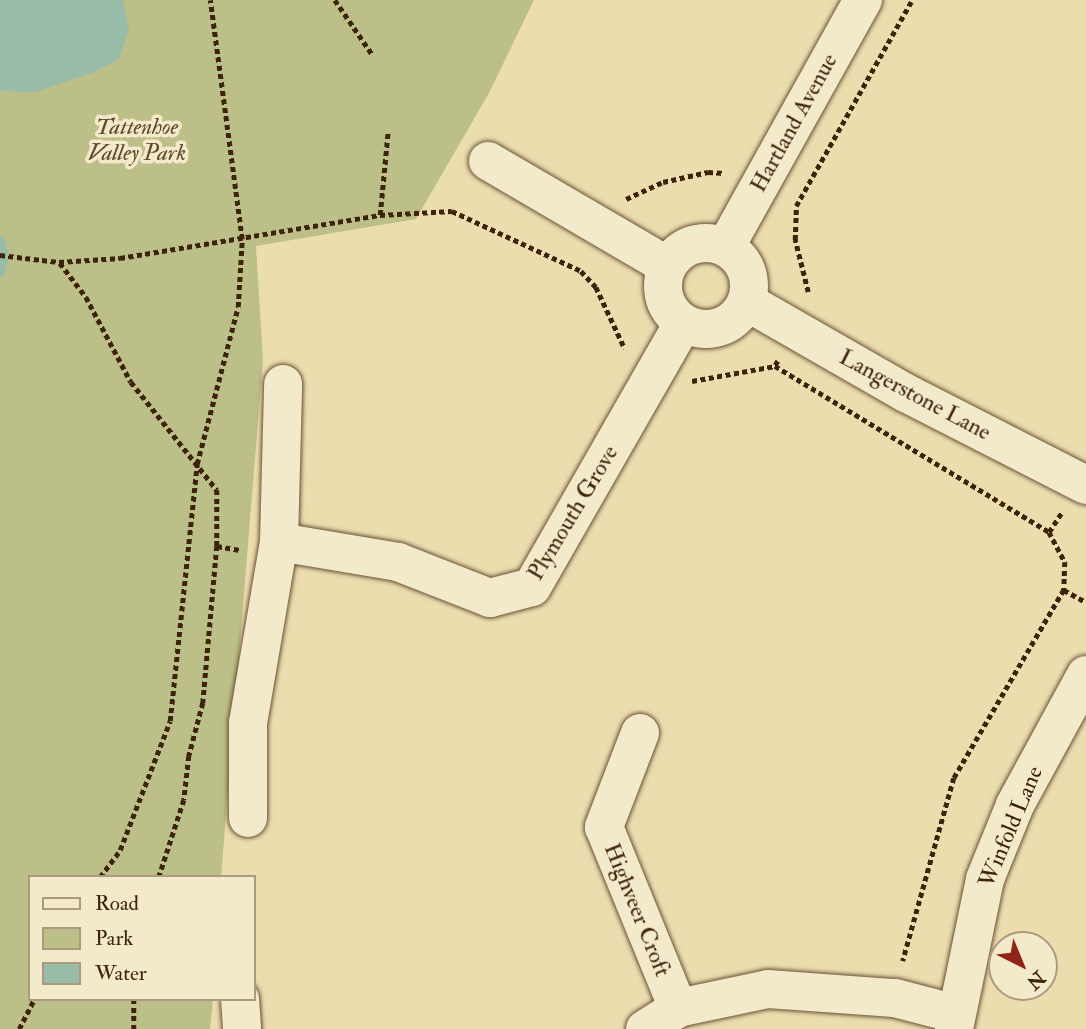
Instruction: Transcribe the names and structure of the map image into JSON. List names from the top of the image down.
{
  "streets": {
    "street": [
      "Hartland Avenue",
      "Langerstone Lane",
      "Plymouth Grove",
      "Winfold Lane",
      "Highveer Croft"
    ]
  },
  "crossings": [
    ["Hartland Avenue", "Langerstone Lane"],
    ["Hartland Avenue", "Plymouth Grove"],
    ["Langerstone Lane", "Plymouth Grove"]
  ],
  "parks": ["Tattenhoe Valley Park"],
  "legend": ["Road", "Park", "Water"],
  "north": "bottom right"
}
